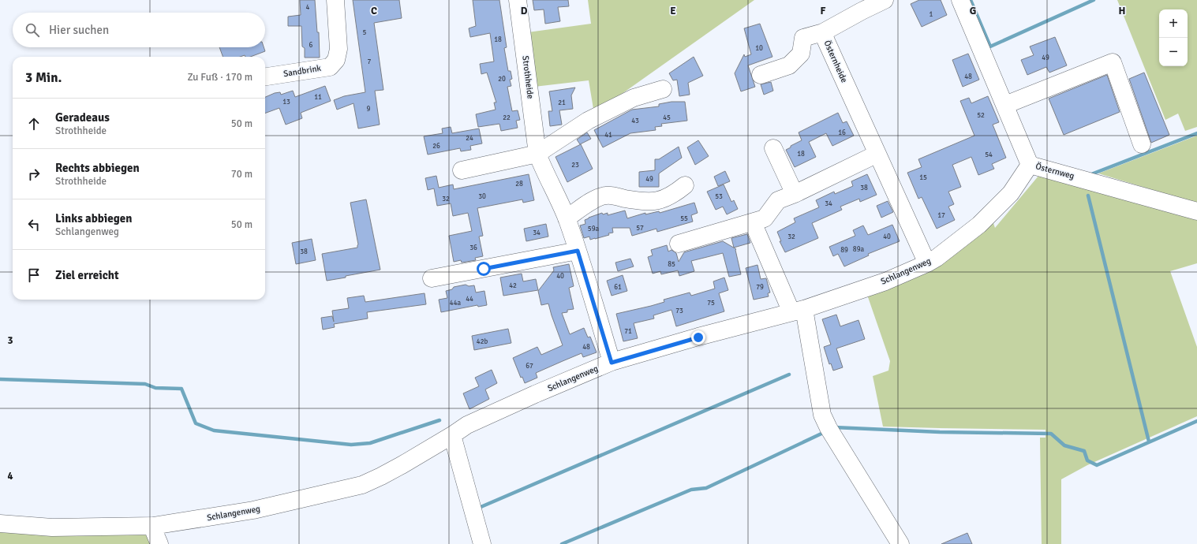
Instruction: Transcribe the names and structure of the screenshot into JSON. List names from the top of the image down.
{
  "streets": {
    "street": [
      "Östernheide",
      "Sandbrink",
      "Strothheide",
      "Östernweg",
      "Schlangenweg"
    ]
  },
  "crossings": [
    ["Östernheide", "Schlangenweg"],
    ["Strothheide", "Schlangenweg"],
    ["Östernweg", "Schlangenweg"]
  ],
  "house_numbers": [
    "4",
    "1",
    "5",
    "18",
    "6",
    "10",
    "49",
    "7",
    "48",
    "20",
    "11",
    "13",
    "21",
    "9",
    "52",
    "22",
    "45",
    "43",
    "16",
    "41",
    "24",
    "26",
    "18",
    "54",
    "23",
    "15",
    "49",
    "28",
    "38",
    "30",
    "53",
    "32",
    "34",
    "17",
    "55",
    "57",
    "59a",
    "34",
    "32",
    "40",
    "36",
    "89a",
    "89",
    "38",
    "85",
    "40",
    "42",
    "61",
    "79",
    "44",
    "44a",
    "75",
    "73",
    "71",
    "42b",
    "48",
    "67"
  ],
  "page": {
    "map_buttons": ["+", "−"],
    "search": "Hier suchen",
    "heading": ["3 Min.", "Zu Fuß · 170 m"],
    "list": [
      ["Geradeaus", "Strothheide", "50 m"],
      ["Rechts abbiegen", "Strothheide", "70 m"],
      ["Links abbiegen", "Schlangenweg", "50 m"],
      "Ziel erreicht"
    ]
  },
  "grid": {
    "columns": [
      "C",
      "D",
      "E",
      "F",
      "G",
      "H"
    ],
    "rows": ["3", "4"]
  }
}
